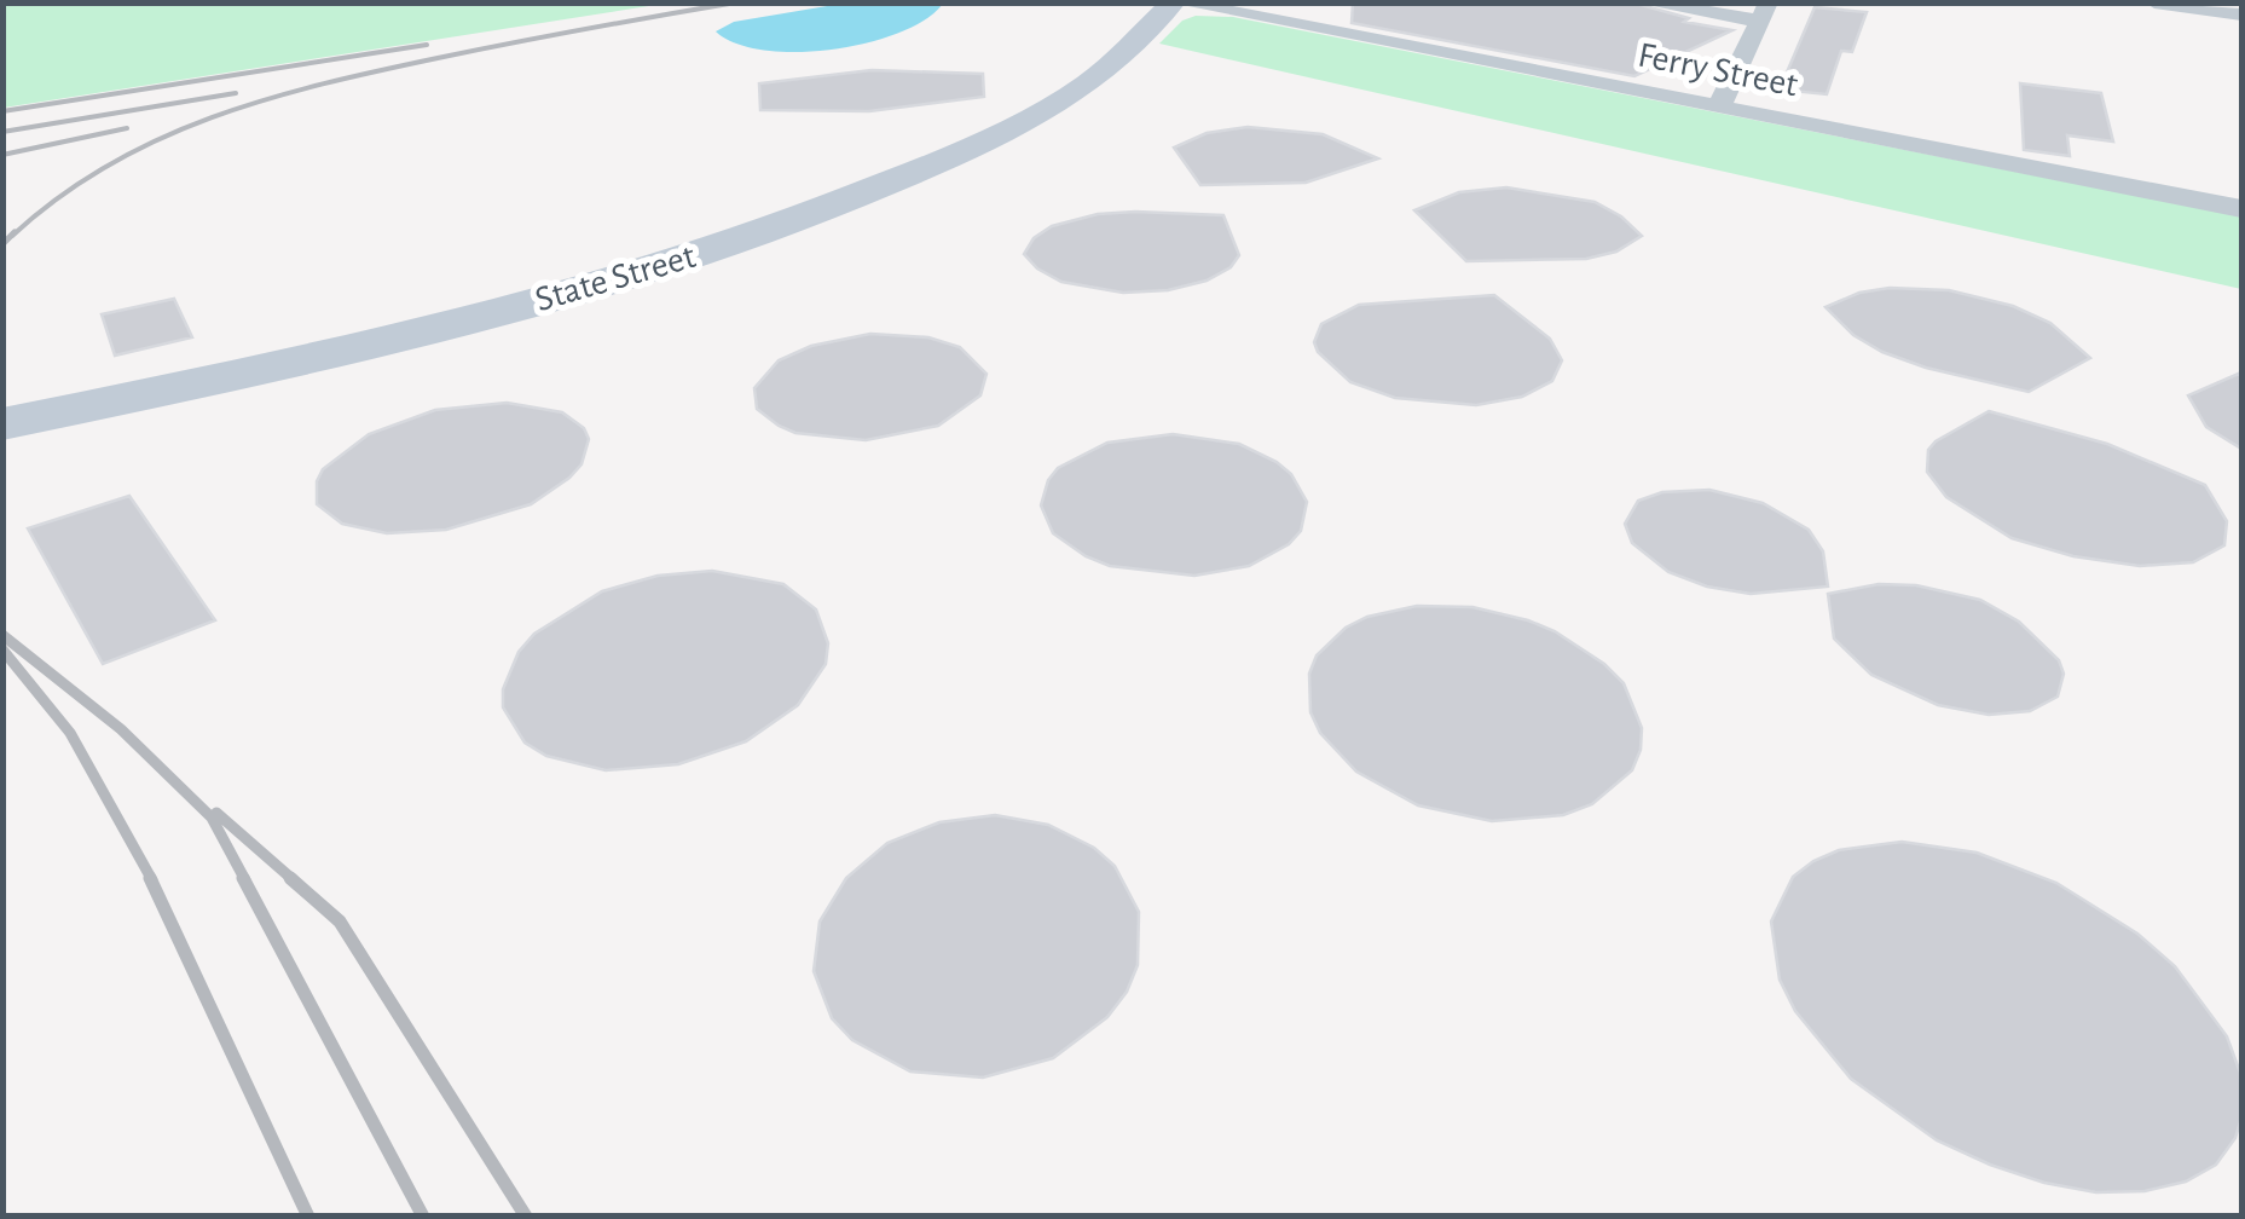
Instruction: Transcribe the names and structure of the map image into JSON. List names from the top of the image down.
{
  "streets": {
    "street": ["Ferry Street", "State Street"]
  },
  "crossings": [
    ["Ferry Street", "State Street"]
  ]
}
